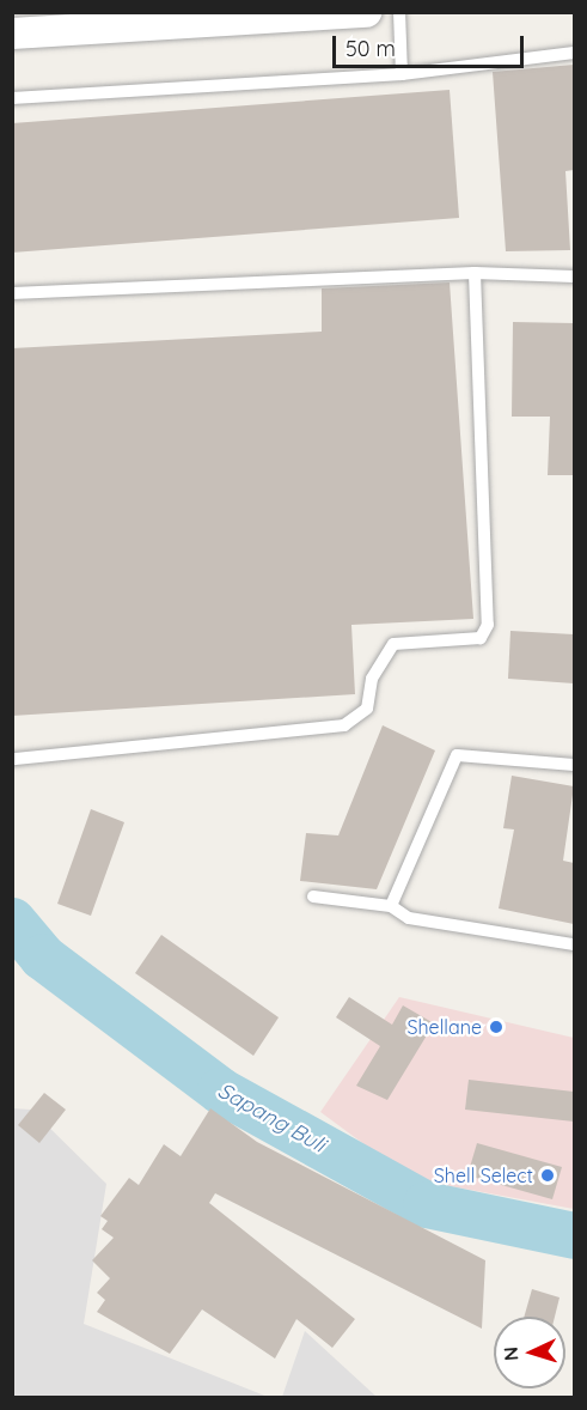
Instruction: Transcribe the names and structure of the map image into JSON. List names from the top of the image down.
{
  "water": ["Sapang Buli"],
  "places": ["Shellane", "Shell Select"],
  "scale_bar": "50 m",
  "north": "left"
}
